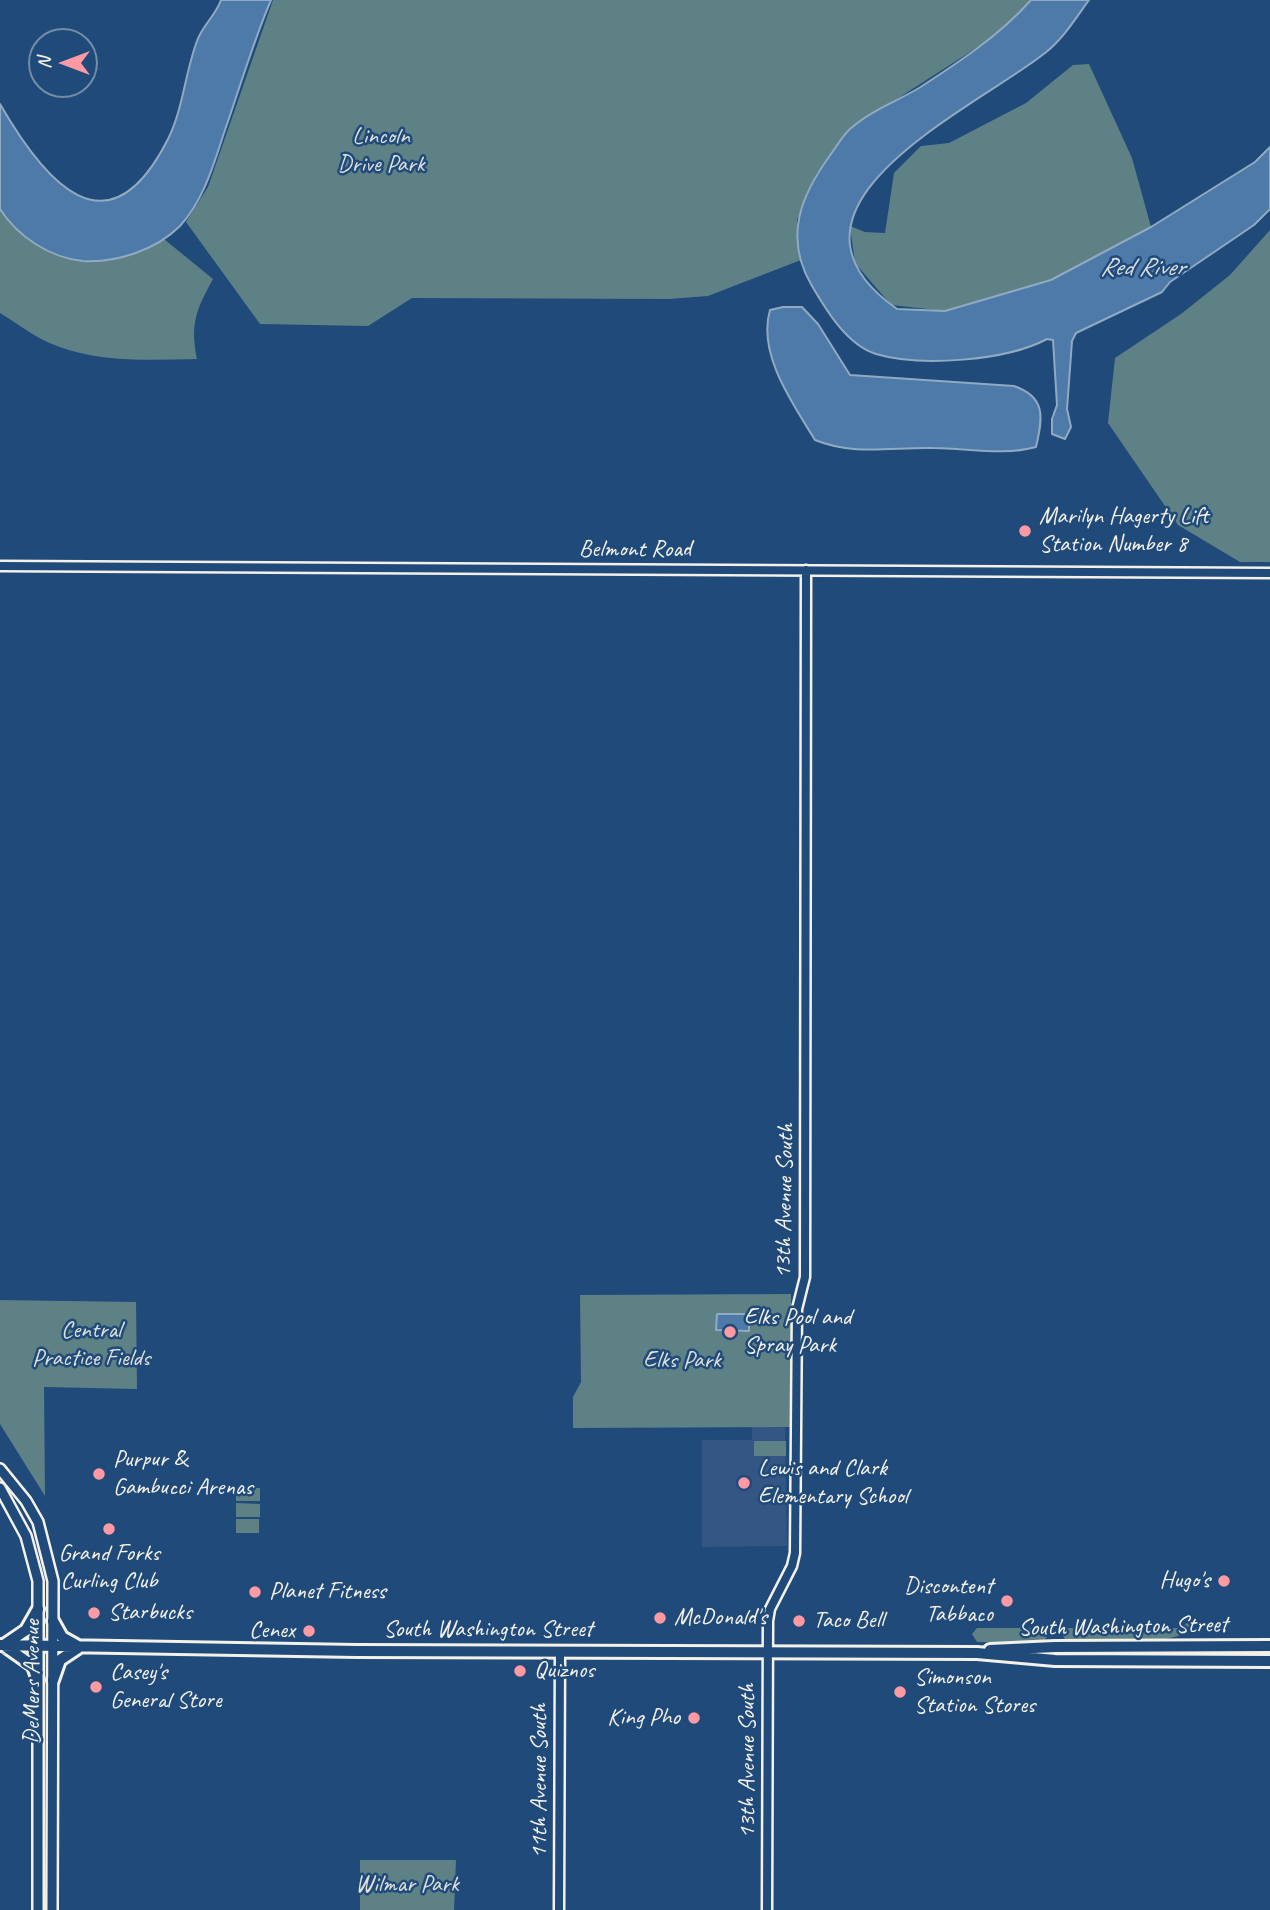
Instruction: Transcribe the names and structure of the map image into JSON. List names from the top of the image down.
{
  "streets": {
    "main road": ["South Washington Street", "DeMers Avenue"],
    "street": ["Belmont Road", "13th Avenue South", "11th Avenue South"]
  },
  "crossings": [
    ["Belmont Road", "13th Avenue South"],
    ["13th Avenue South", "South Washington Street"],
    ["South Washington Street", "DeMers Avenue"],
    ["South Washington Street", "11th Avenue South"]
  ],
  "water": ["Red River"],
  "parks": [
    "Lincoln Drive Park",
    "Central Practice Fields",
    "Elks Park",
    "Wilmar Park"
  ],
  "places": [
    "Marilyn Hagerty Lift Station Number 8",
    "Elks Pool and Spray Park",
    "Purpur & Gambucci Arenas",
    "Lewis and Clark Elementary School",
    "Grand Forks Curling Club",
    "Hugo's",
    "Planet Fitness",
    "Discontent Tabbaco",
    "Starbucks",
    "McDonald's",
    "Taco Bell",
    "Cenex",
    "Quiznos",
    "Casey's General Store",
    "Simonson Station Stores",
    "King Pho"
  ],
  "north": "left"
}
